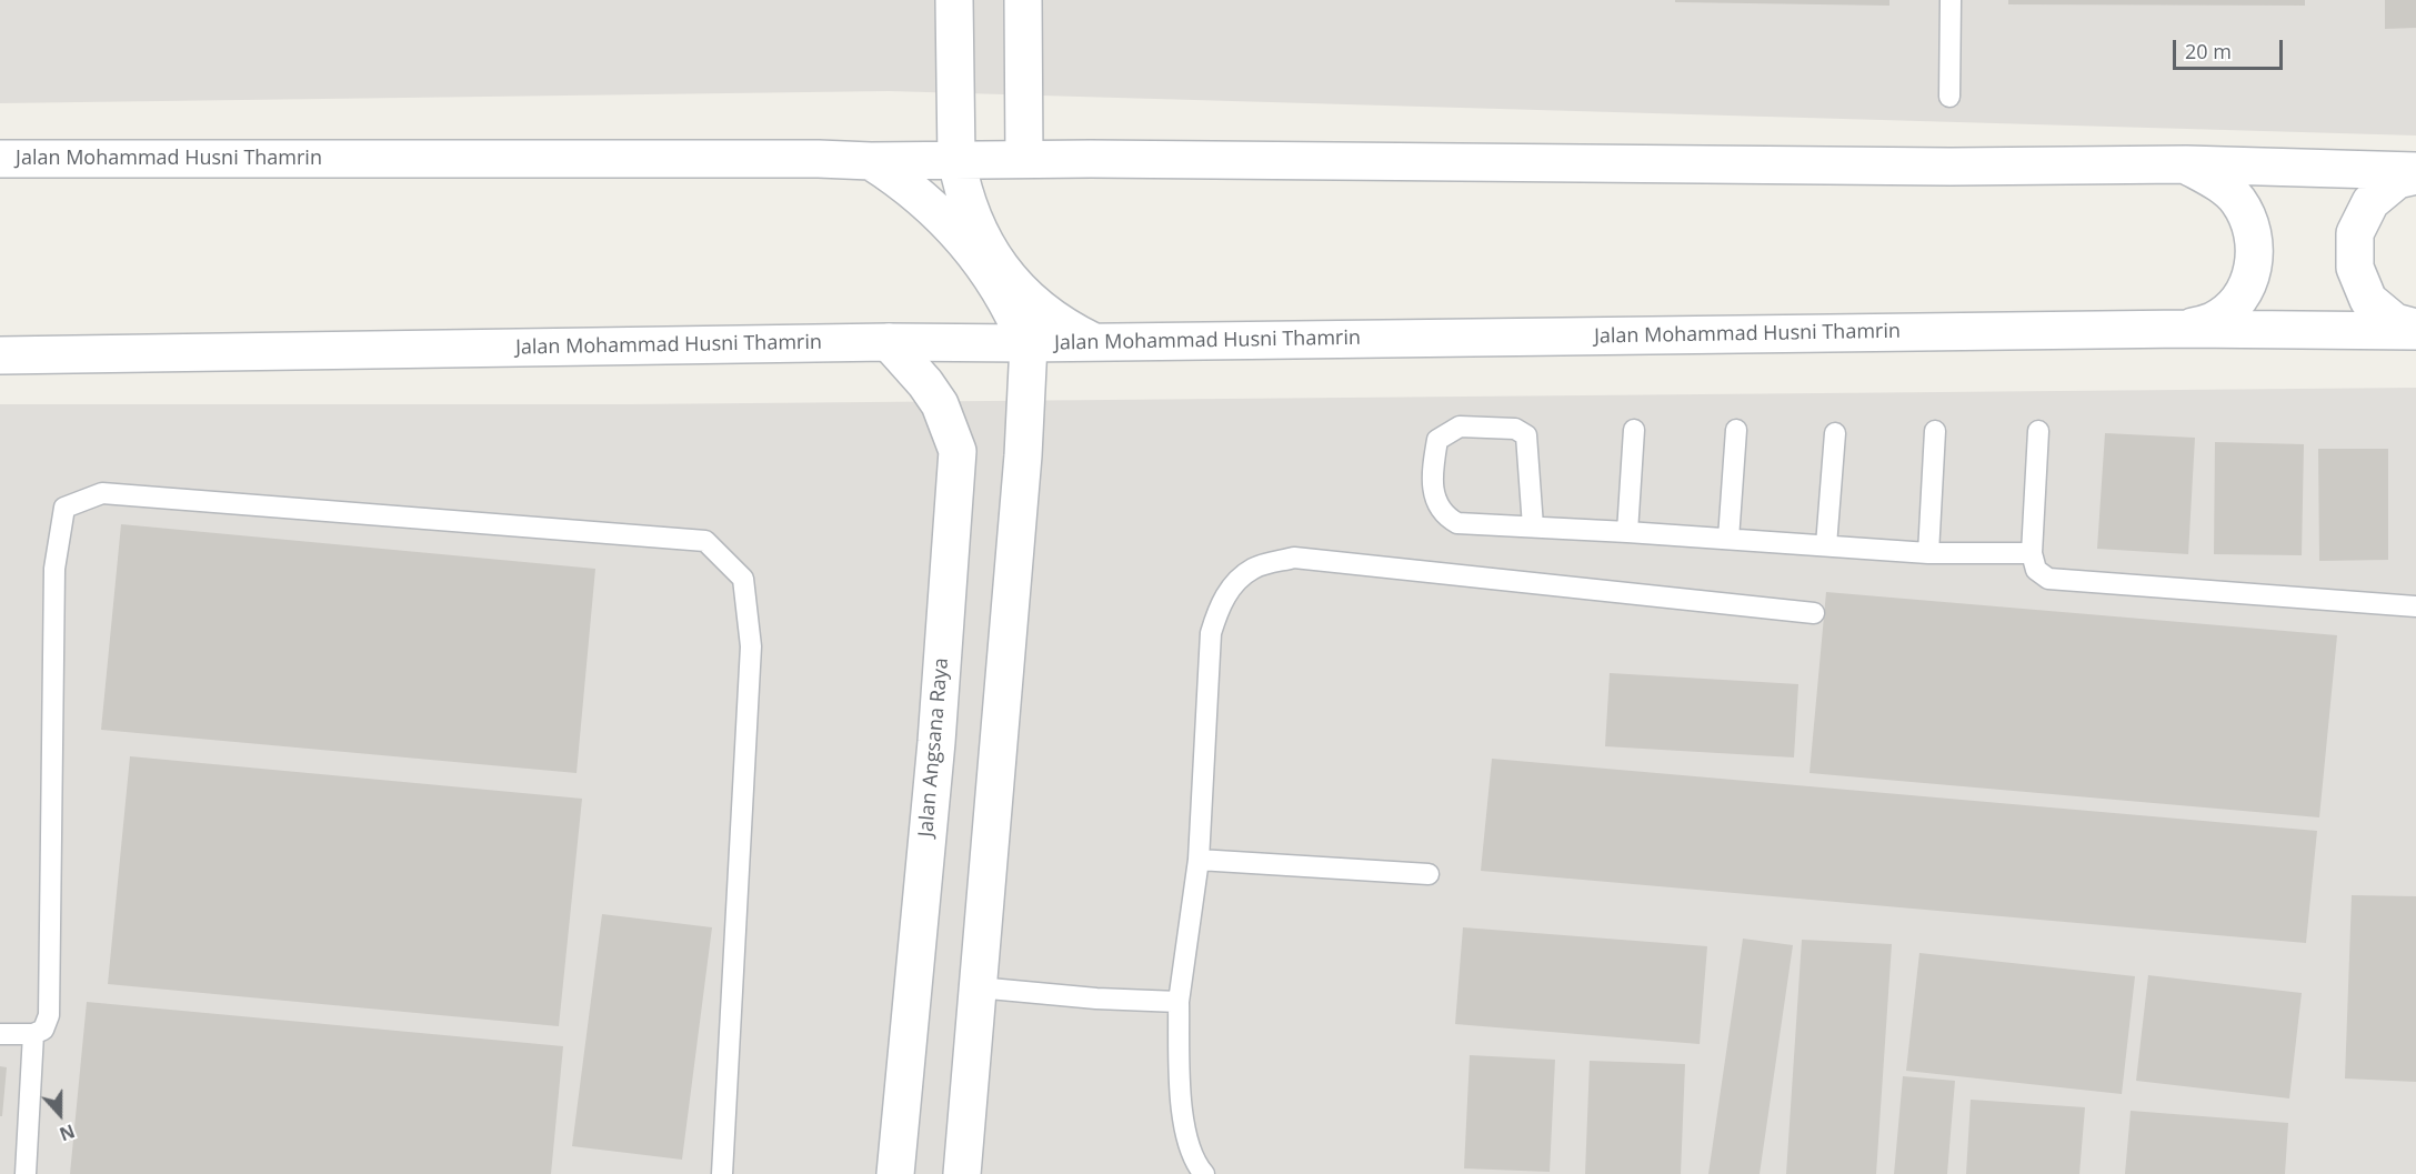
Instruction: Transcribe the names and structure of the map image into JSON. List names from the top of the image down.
{
  "streets": {
    "street": ["Jalan Mohammad Husni Thamrin", "Jalan Angsana Raya"]
  },
  "crossings": [
    ["Jalan Mohammad Husni Thamrin", "Jalan Angsana Raya"]
  ],
  "scale_bar": "20 m",
  "north": "bottom"
}
